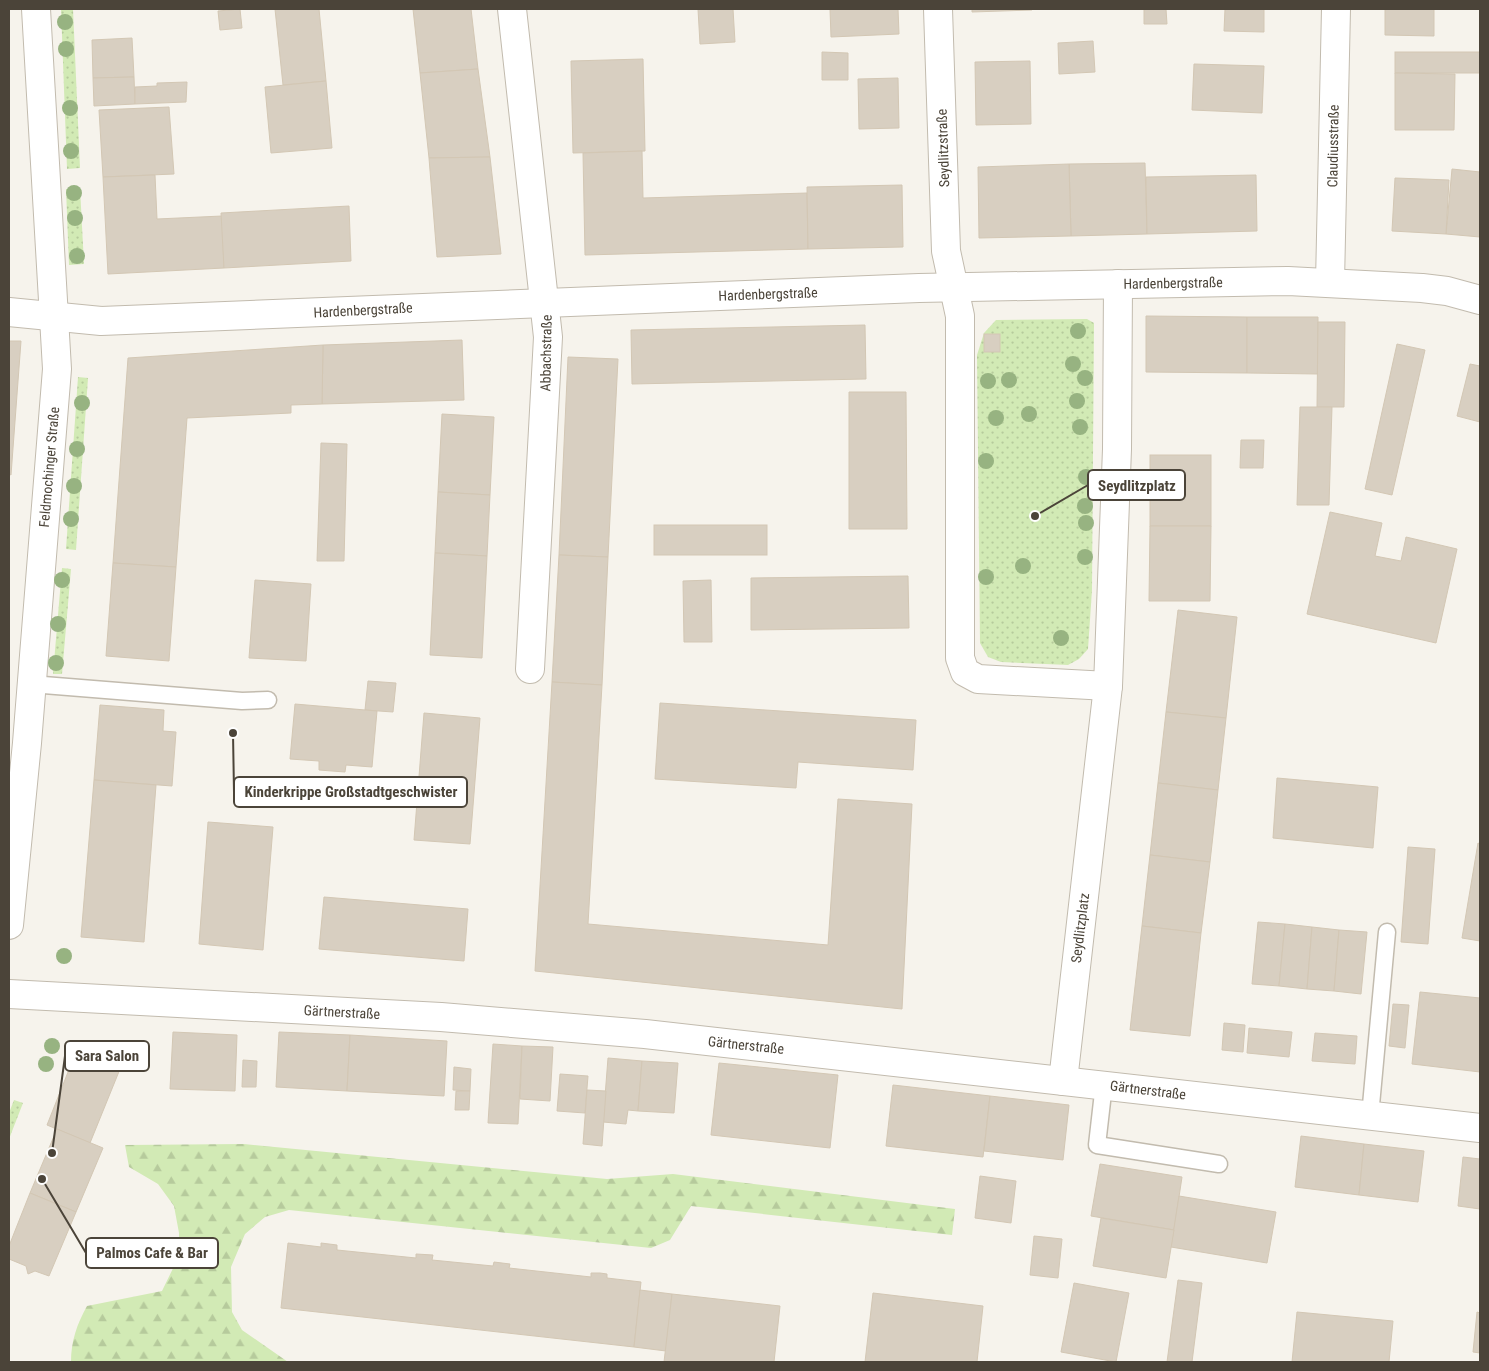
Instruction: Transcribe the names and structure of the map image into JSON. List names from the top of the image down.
{
  "streets": {
    "street": [
      "Claudiusstraße",
      "Seydlitzstraße",
      "Hardenbergstraße",
      "Abbachstraße",
      "Feldmochinger Straße",
      "Seydlitzplatz",
      "Gärtnerstraße"
    ]
  },
  "crossings": [
    ["Claudiusstraße", "Hardenbergstraße"],
    ["Seydlitzstraße", "Hardenbergstraße"],
    ["Hardenbergstraße", "Abbachstraße"],
    ["Hardenbergstraße", "Feldmochinger Straße"],
    ["Hardenbergstraße", "Seydlitzplatz"],
    ["Seydlitzplatz", "Gärtnerstraße"]
  ],
  "places": [
    "Seydlitzplatz",
    "Kinderkrippe Großstadtgeschwister",
    "Sara Salon",
    "Palmos Cafe & Bar"
  ]
}
